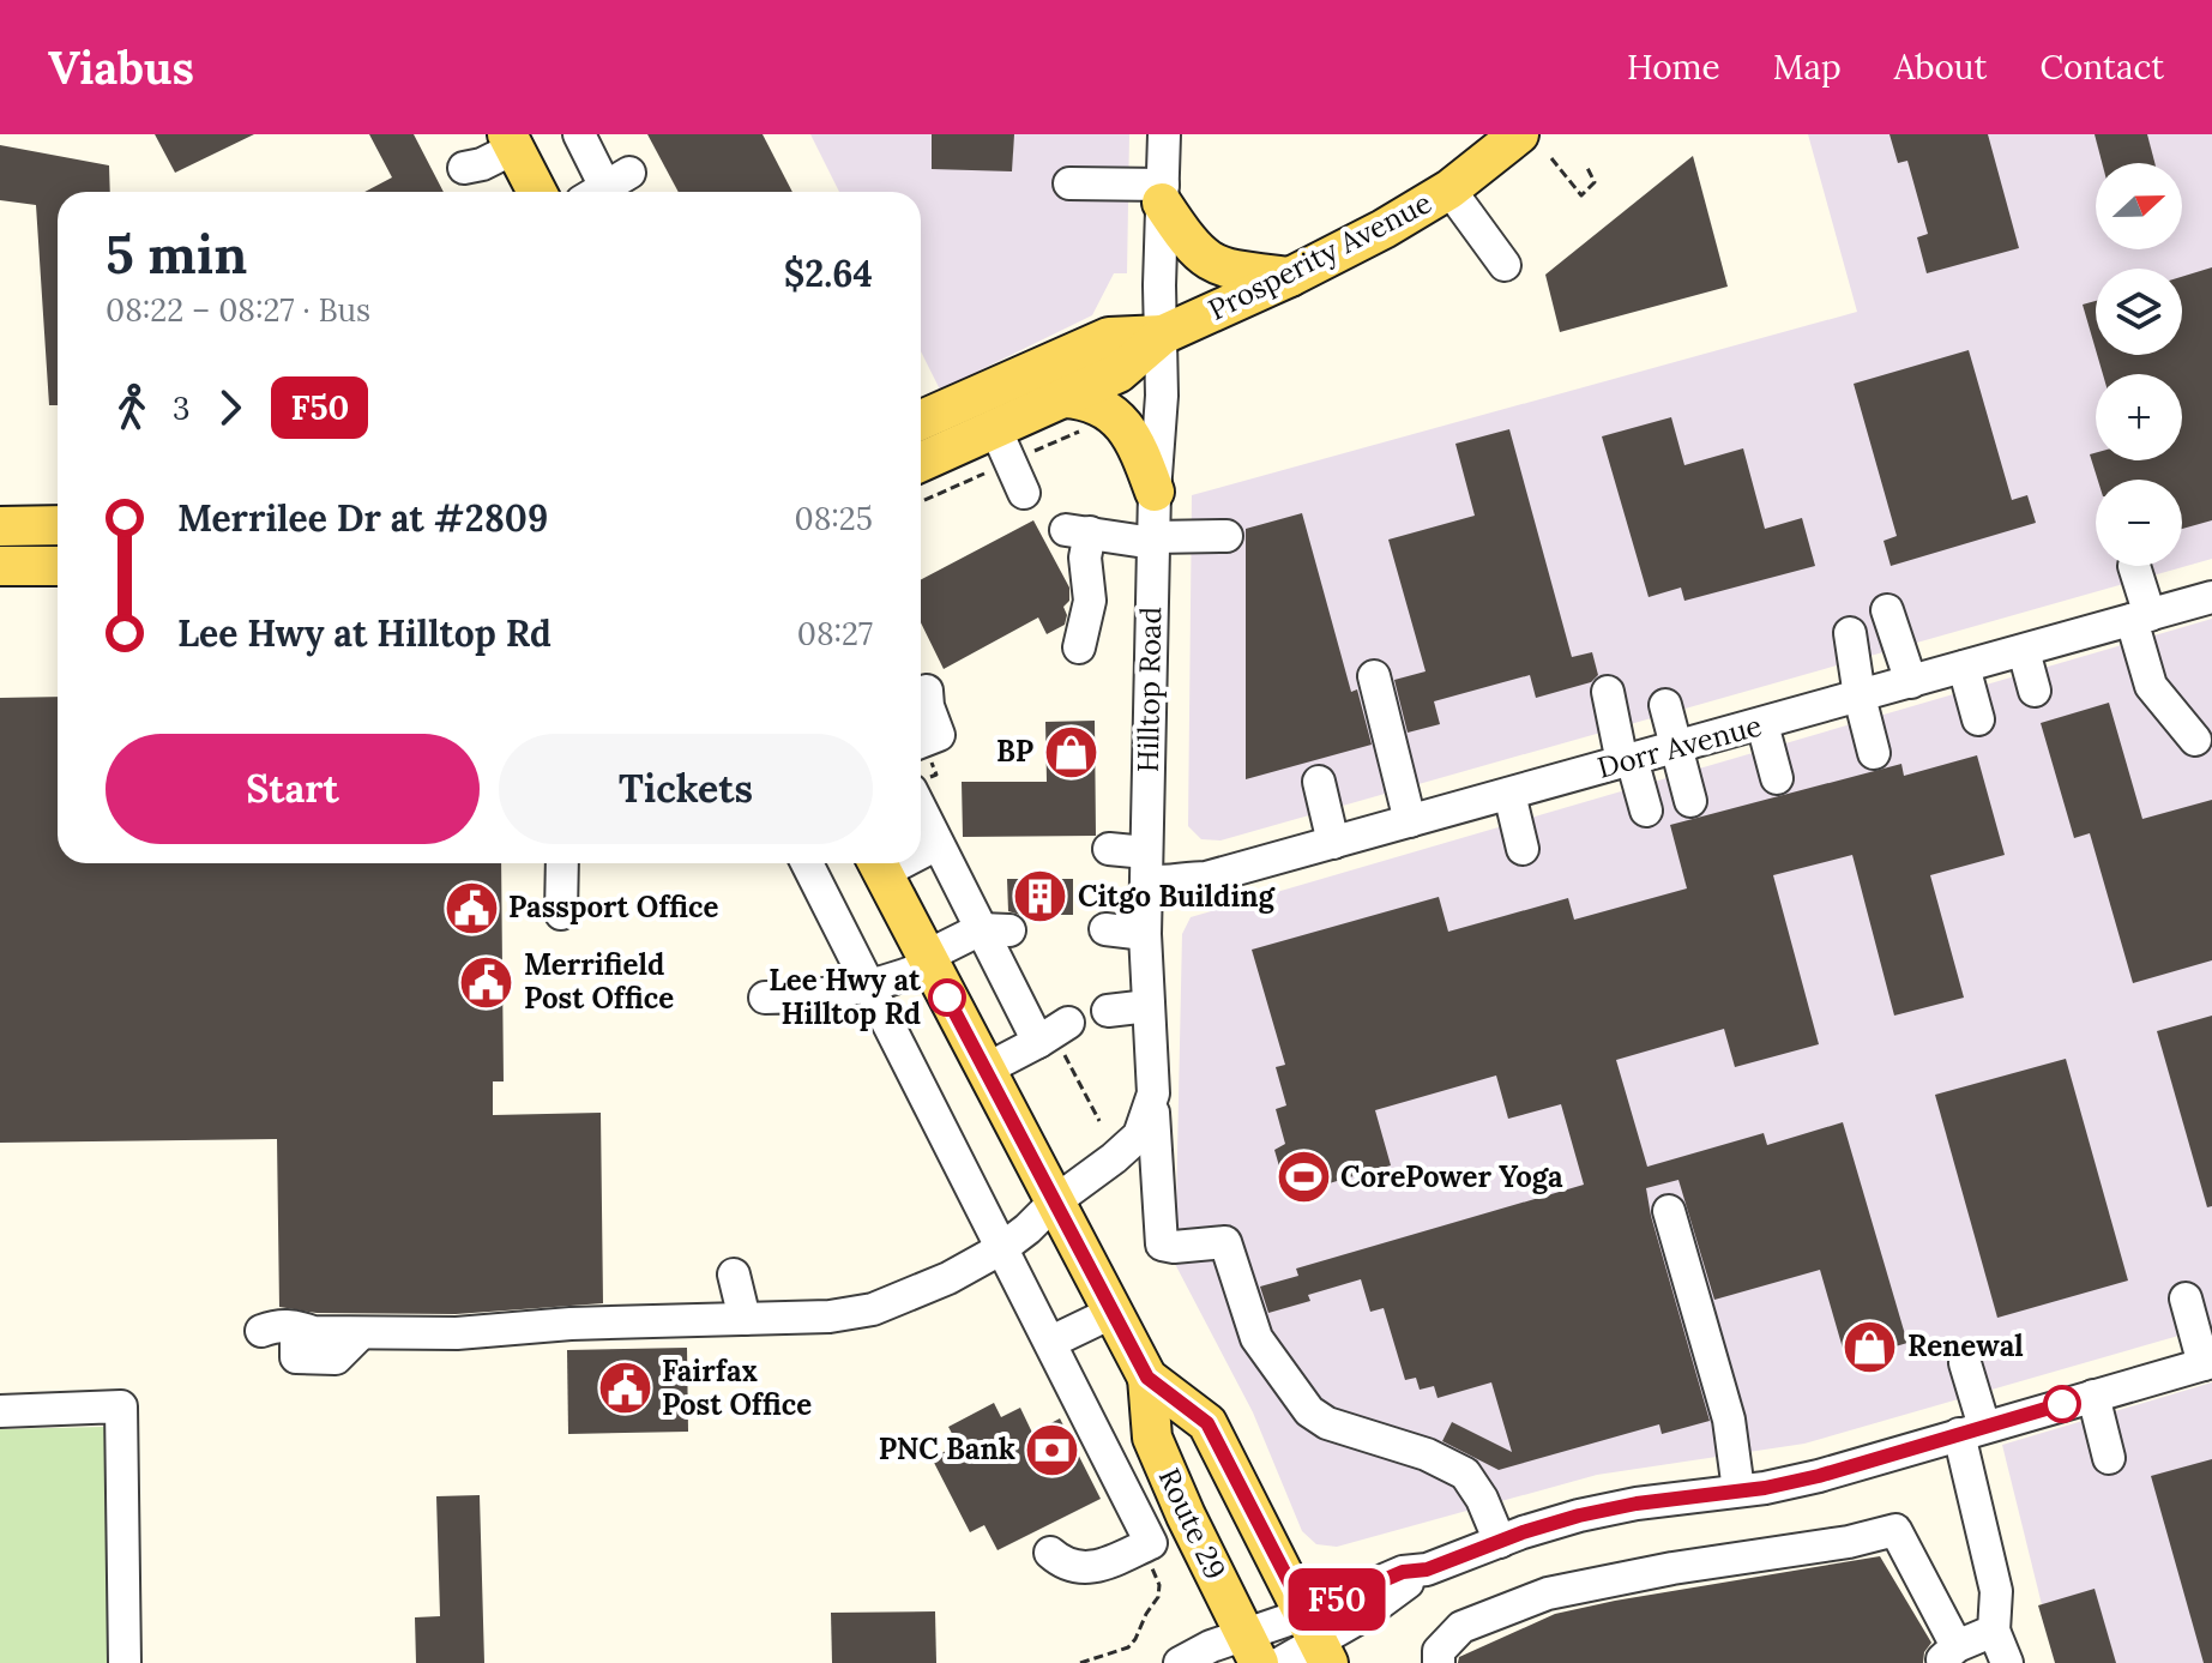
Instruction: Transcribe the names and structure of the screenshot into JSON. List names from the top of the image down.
{
  "streets": {
    "main road": ["Prosperity Avenue", "Route 29"],
    "street": ["Hilltop Road", "Dorr Avenue"]
  },
  "crossings": [
    ["Prosperity Avenue", "Hilltop Road"],
    ["Hilltop Road", "Dorr Avenue"],
    ["Hilltop Road", "Route 29"]
  ],
  "places": {
    "shop": ["BP", "Renewal"],
    "building": ["Citgo Building"],
    "public building": ["Passport Office", "Merrifield Post Office", "Fairfax Post Office"],
    "other": ["Lee Hwy at Hilltop Rd"],
    "sports": ["CorePower Yoga"],
    "bank": ["PNC Bank"]
  },
  "lines": ["bus line F50"],
  "north": "right",
  "page": {
    "header": "Viabus",
    "nav": [
      "Home",
      "Map",
      "About",
      "Contact"
    ],
    "on_map": "F50",
    "map_buttons": ["+", "−"],
    "heading": ["5 min", "08:22 – 08:27 · Bus", "$2.64"],
    "legs": ["3", "F50"],
    "list": [
      {
        "name": "Merrilee Dr at #2809",
        "value": "08:25"
      },
      {
        "name": "Lee Hwy at Hilltop Rd",
        "value": "08:27"
      }
    ],
    "buttons": ["Start", "Tickets"]
  }
}
